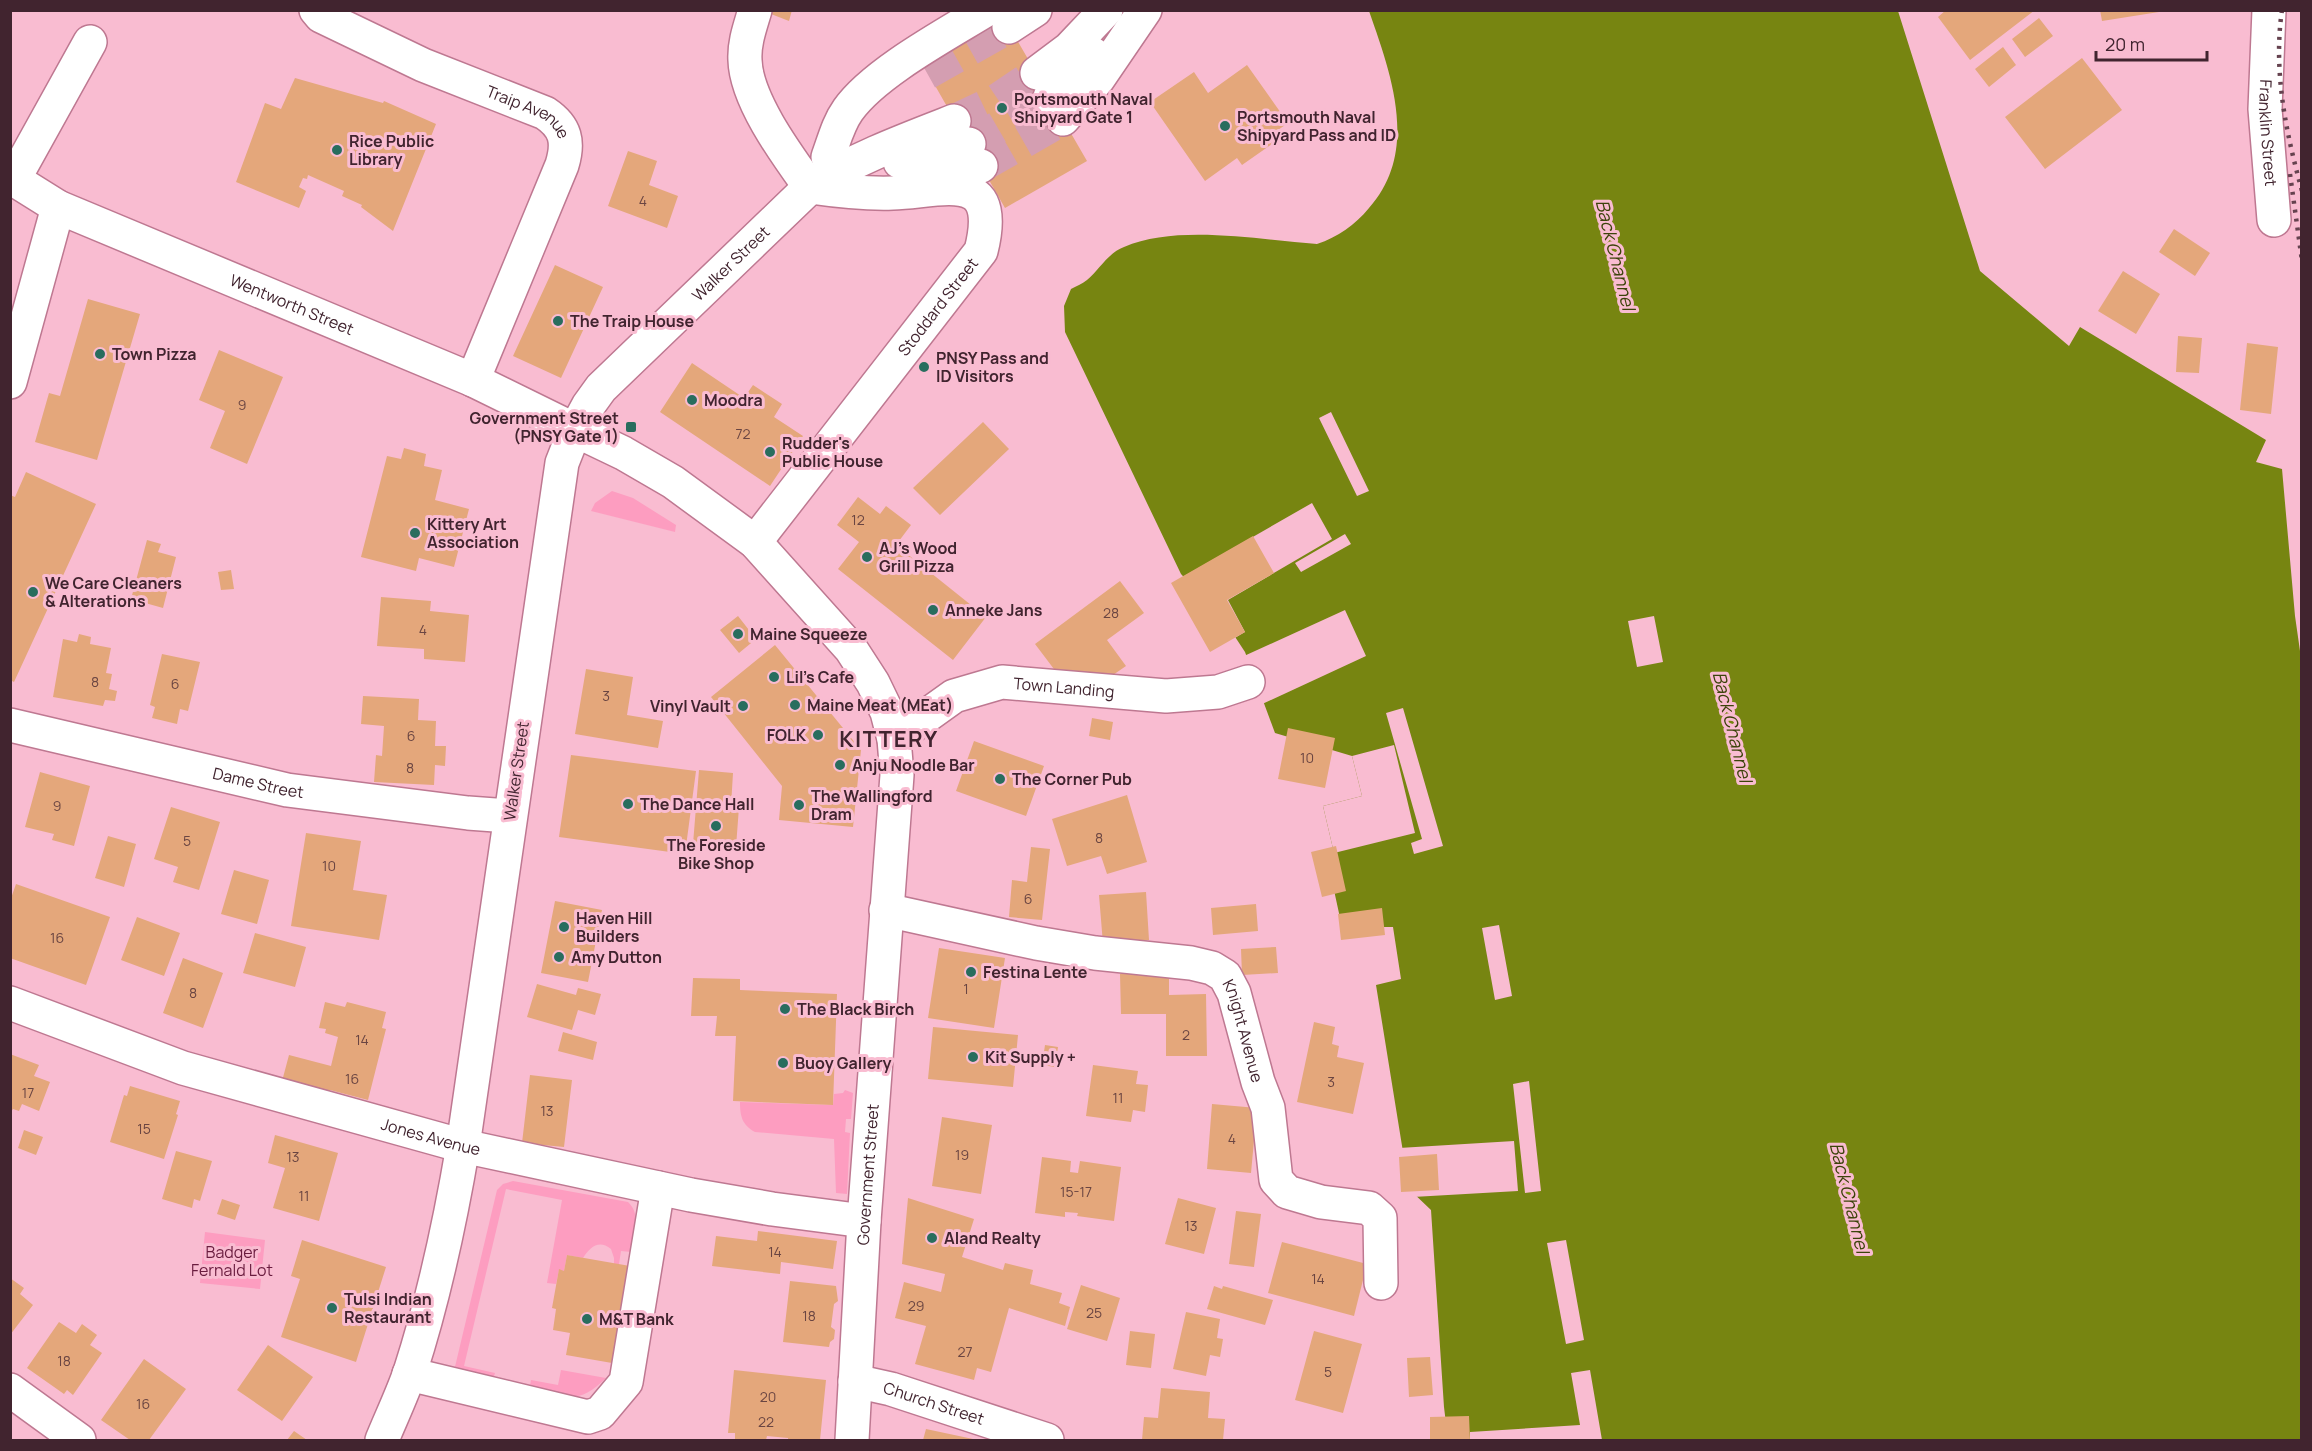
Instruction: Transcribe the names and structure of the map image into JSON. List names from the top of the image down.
{
  "streets": {
    "street": [
      "Traip Avenue",
      "Franklin Street",
      "Walker Street",
      "Wentworth Street",
      "Stoddard Street",
      "Town Landing",
      "Dame Street",
      "Knight Avenue",
      "Jones Avenue",
      "Government Street",
      "Church Street"
    ]
  },
  "crossings": [
    ["Traip Avenue", "Wentworth Street"],
    ["Walker Street", "Wentworth Street"],
    ["Walker Street", "Stoddard Street"],
    ["Walker Street", "Dame Street"],
    ["Walker Street", "Jones Avenue"],
    ["Wentworth Street", "Stoddard Street"],
    ["Wentworth Street", "Government Street"],
    ["Stoddard Street", "Government Street"],
    ["Town Landing", "Government Street"],
    ["Knight Avenue", "Government Street"],
    ["Jones Avenue", "Government Street"],
    ["Government Street", "Church Street"]
  ],
  "districts": ["KITTERY"],
  "water": ["Back Channel"],
  "parks": ["Badger Fernald Lot"],
  "places": {
    "other": [
      "Portsmouth Naval Shipyard Gate 1",
      "Portsmouth Naval Shipyard Pass and ID",
      "Rice Public Library",
      "The Traip House",
      "Town Pizza",
      "PNSY Pass and ID Visitors",
      "Moodra",
      "Rudder's Public House",
      "Kittery Art Association",
      "AJ's Wood Grill Pizza",
      "We Care Cleaners & Alterations",
      "Anneke Jans",
      "Maine Squeeze",
      "Lil's Cafe",
      "Maine Meat (MEat)",
      "Vinyl Vault",
      "FOLK",
      "Anju Noodle Bar",
      "The Corner Pub",
      "The Dance Hall",
      "The Wallingford Dram",
      "The Foreside Bike Shop",
      "Haven Hill Builders",
      "Amy Dutton",
      "Festina Lente",
      "The Black Birch",
      "Kit Supply +",
      "Buoy Gallery",
      "Aland Realty",
      "Tulsi Indian Restaurant",
      "M&T Bank"
    ],
    "transit": ["Government Street (PNSY Gate 1)"]
  },
  "house_numbers": [
    "4",
    "9",
    "72",
    "12",
    "28",
    "4",
    "8",
    "6",
    "3",
    "6",
    "10",
    "8",
    "9",
    "8",
    "5",
    "10",
    "6",
    "16",
    "1",
    "8",
    "2",
    "14",
    "16",
    "3",
    "17",
    "11",
    "13",
    "15",
    "4",
    "19",
    "13",
    "15-17",
    "11",
    "13",
    "14",
    "14",
    "29",
    "25",
    "18",
    "27",
    "18",
    "5",
    "20",
    "16",
    "22"
  ],
  "scale_bar": "20 m"
}
